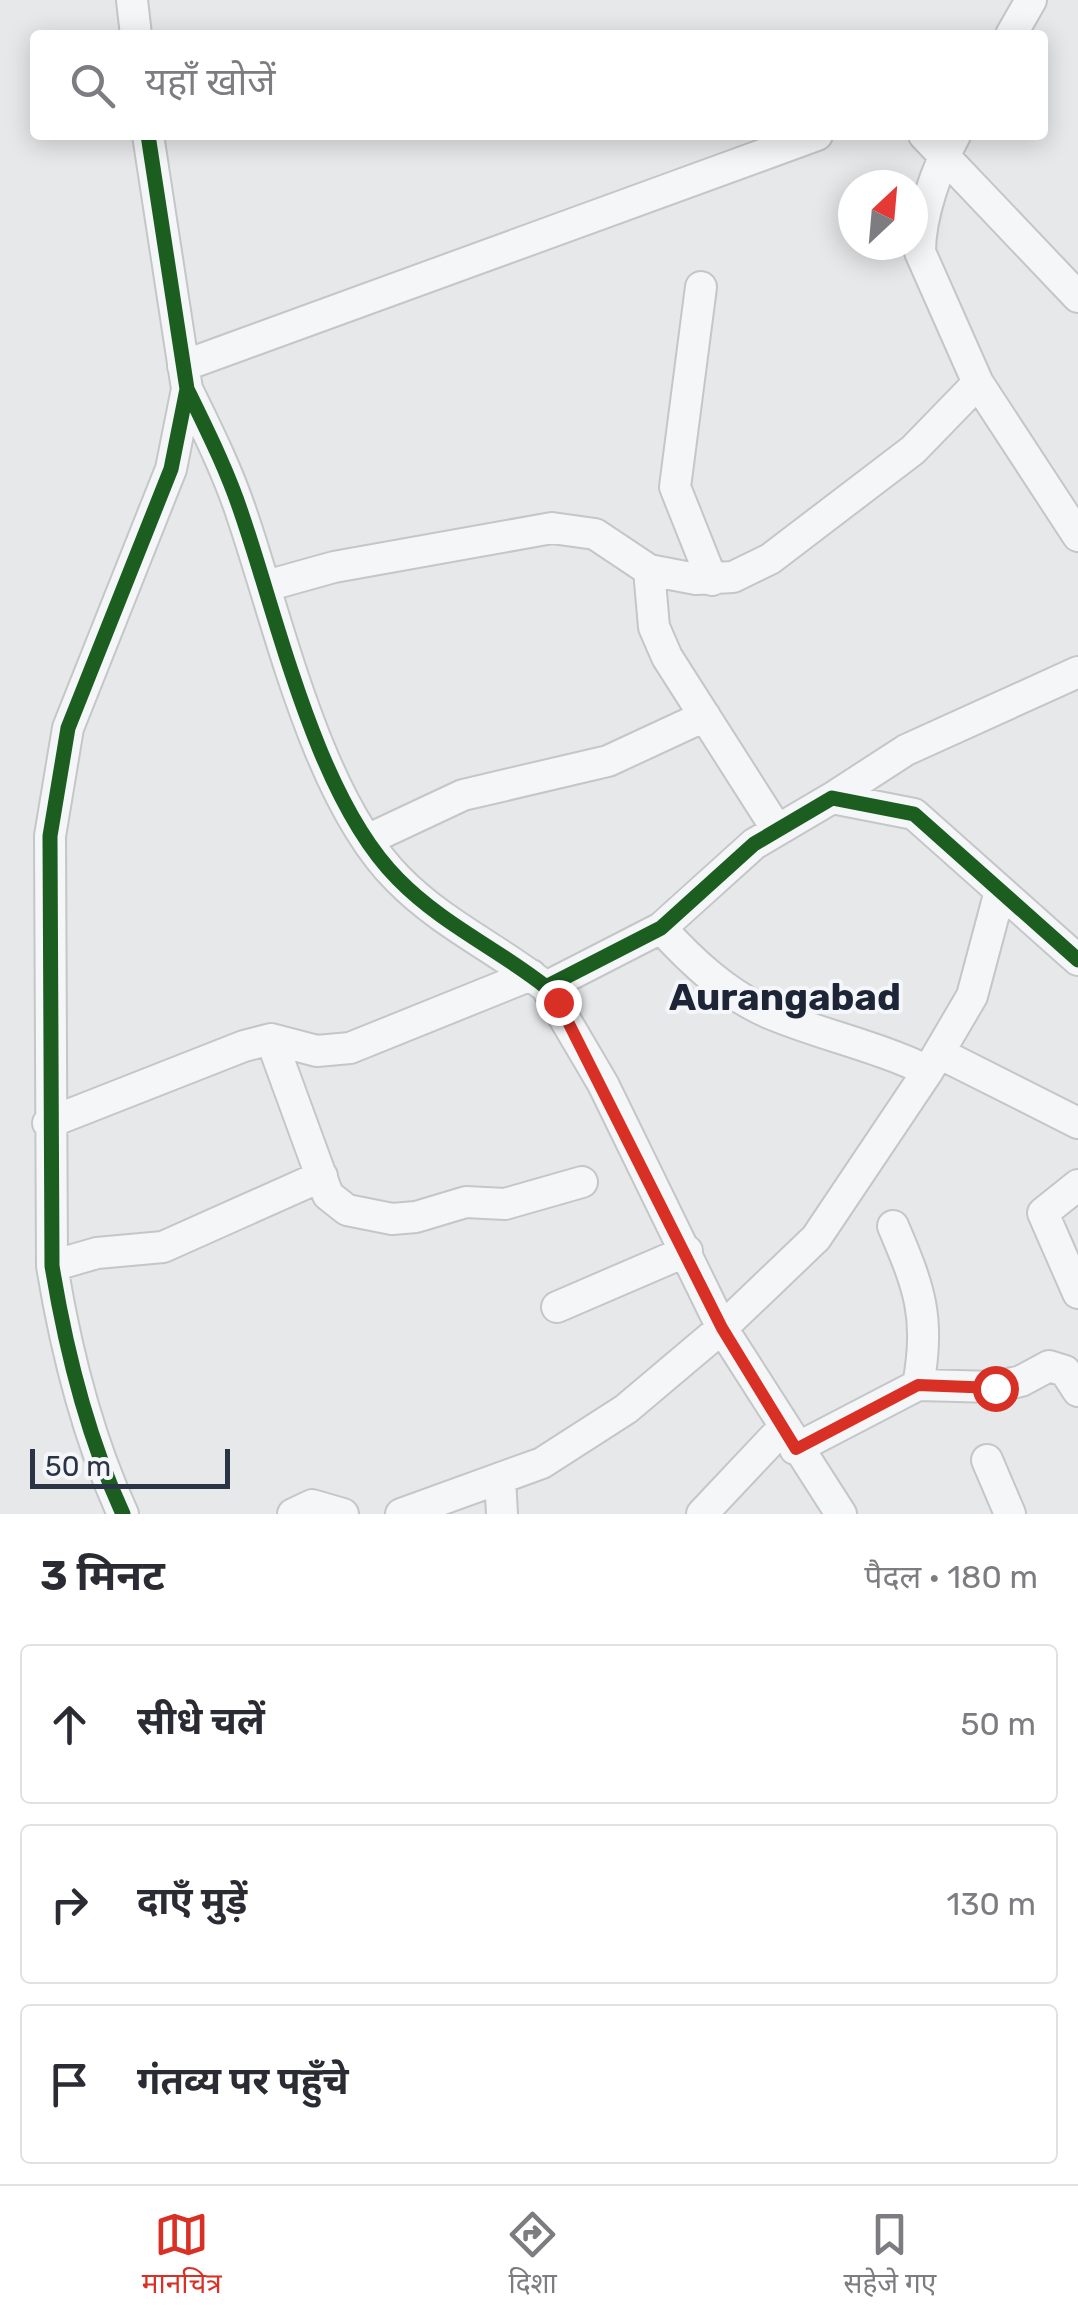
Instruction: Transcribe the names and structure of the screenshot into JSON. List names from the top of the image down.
{
  "districts": ["Aurangabad"],
  "scale_bar": "50 m",
  "north": "top right",
  "page": {
    "search": "यहाँ खोजें",
    "scale": "50 m",
    "heading": ["3 मिनट", "पैदल · 180 m"],
    "list": [
      ["सीधे चलें", "50 m"],
      ["दाएँ मुड़ें", "130 m"],
      "गंतव्य पर पहुँचे"
    ],
    "nav": ["मानचित्र", "दिशा", "सहेजे गए"]
  }
}
